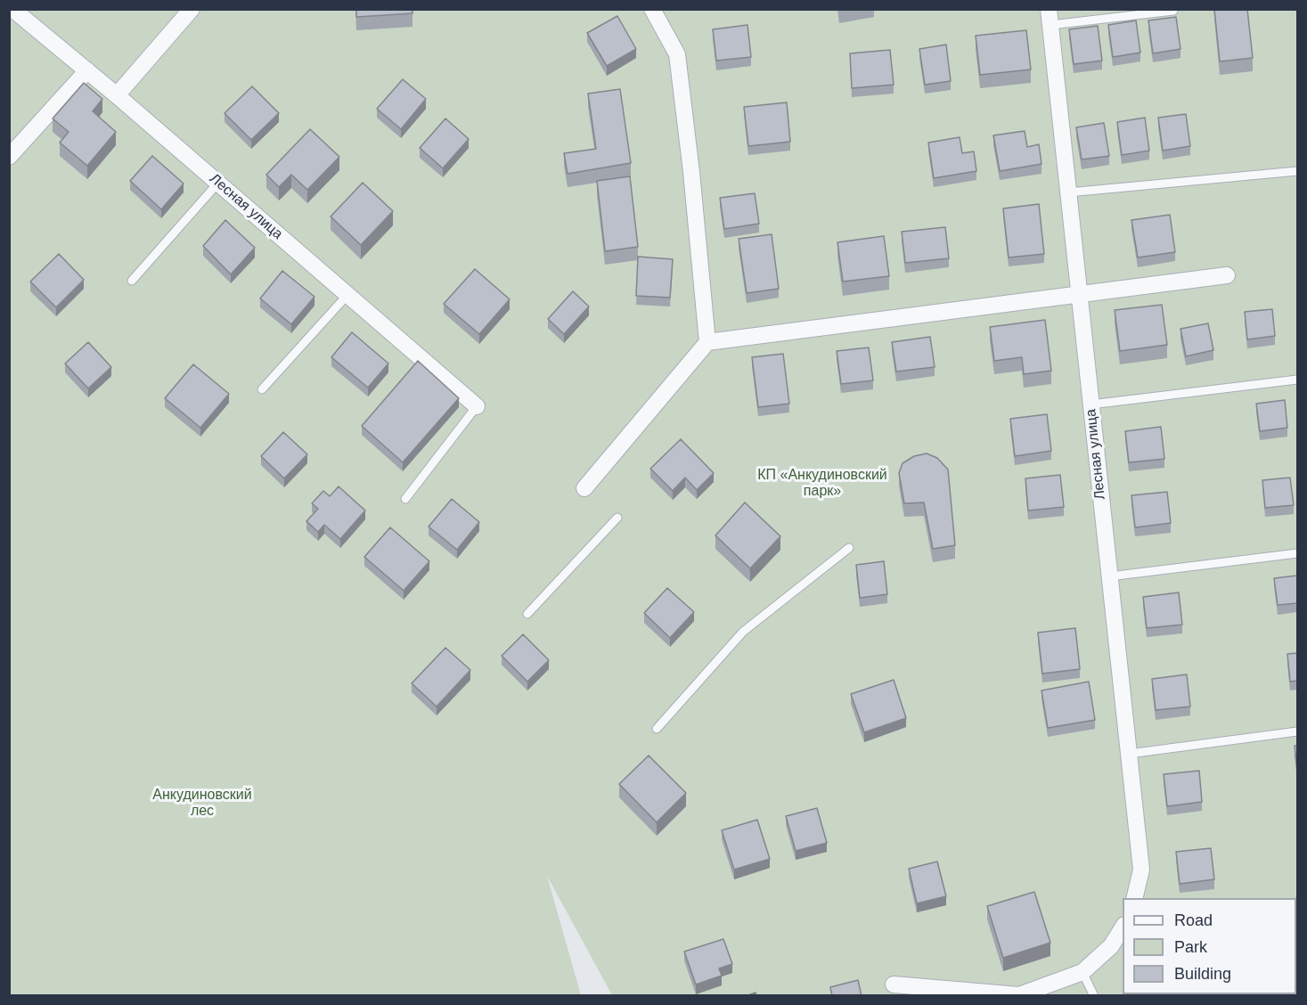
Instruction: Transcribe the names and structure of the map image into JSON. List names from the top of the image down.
{
  "streets": {
    "street": ["Лесная улица"]
  },
  "parks": ["КП «Анкудиновский парк»", "Анкудиновский лес"],
  "legend": ["Road", "Park", "Building"]
}
